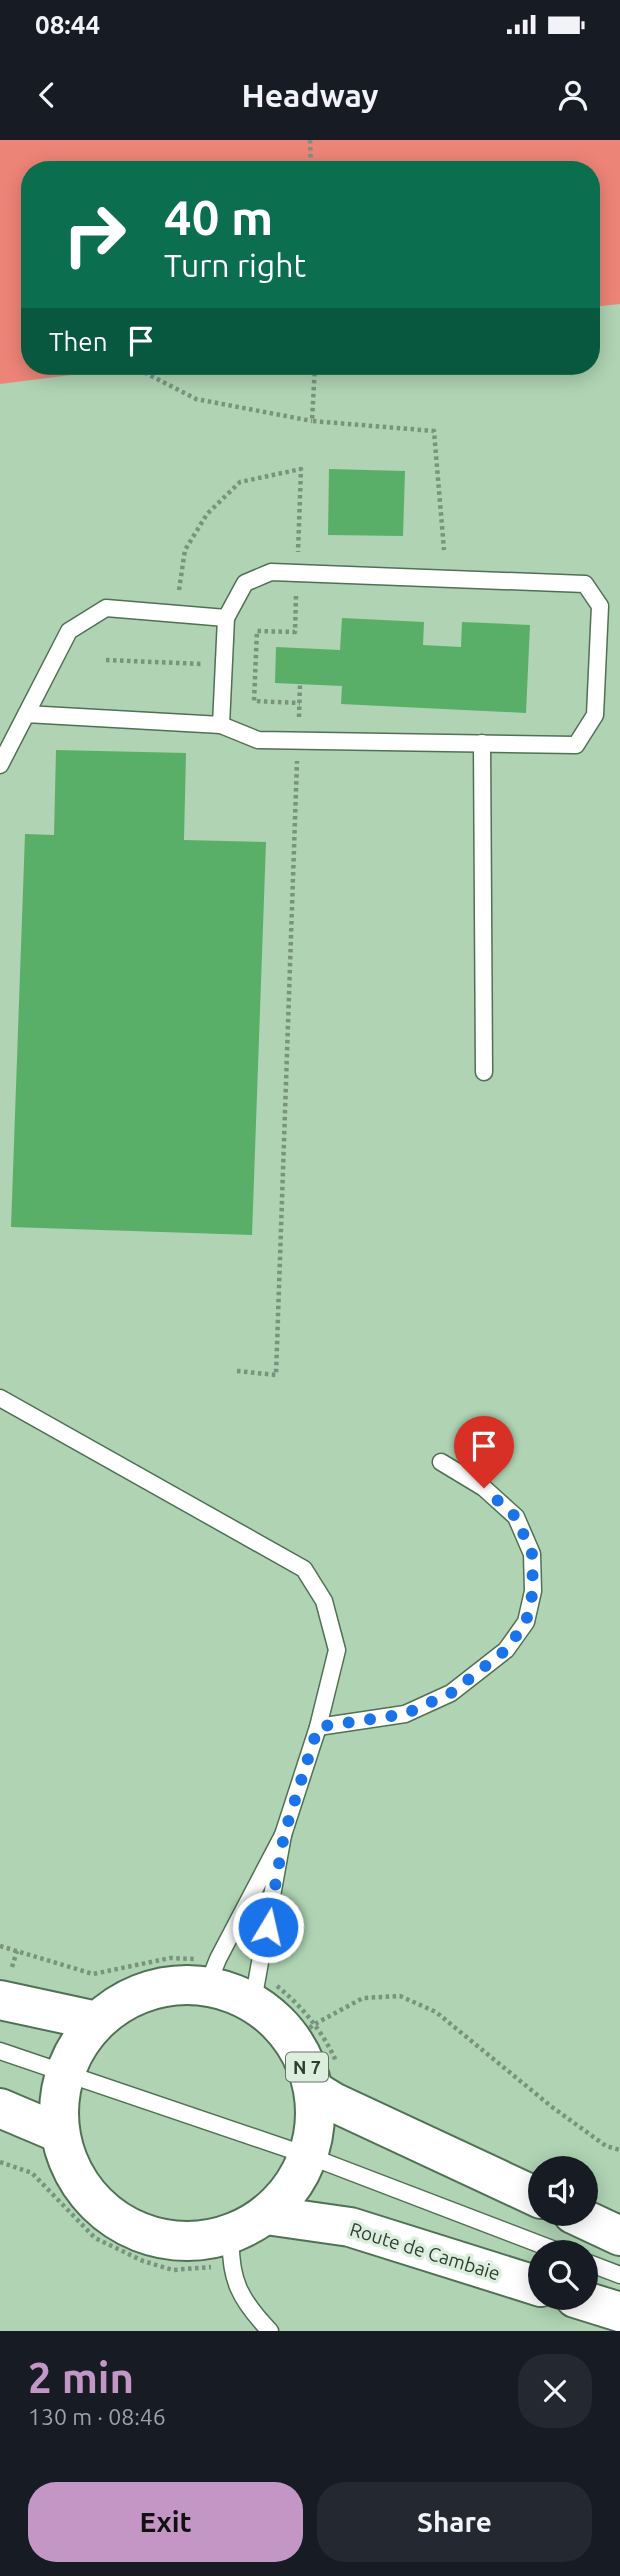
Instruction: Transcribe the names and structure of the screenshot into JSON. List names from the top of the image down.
{
  "streets": {
    "main road": ["N 7", "Route de Cambaie"]
  },
  "crossings": [
    ["N 7", "Route de Cambaie"]
  ],
  "page": {
    "status": "08:44",
    "header": "Headway",
    "turn": ["40 m", "Turn right"],
    "then": "Then",
    "heading": ["2 min", "130 m · 08:46"],
    "buttons": ["Exit", "Share"]
  }
}
